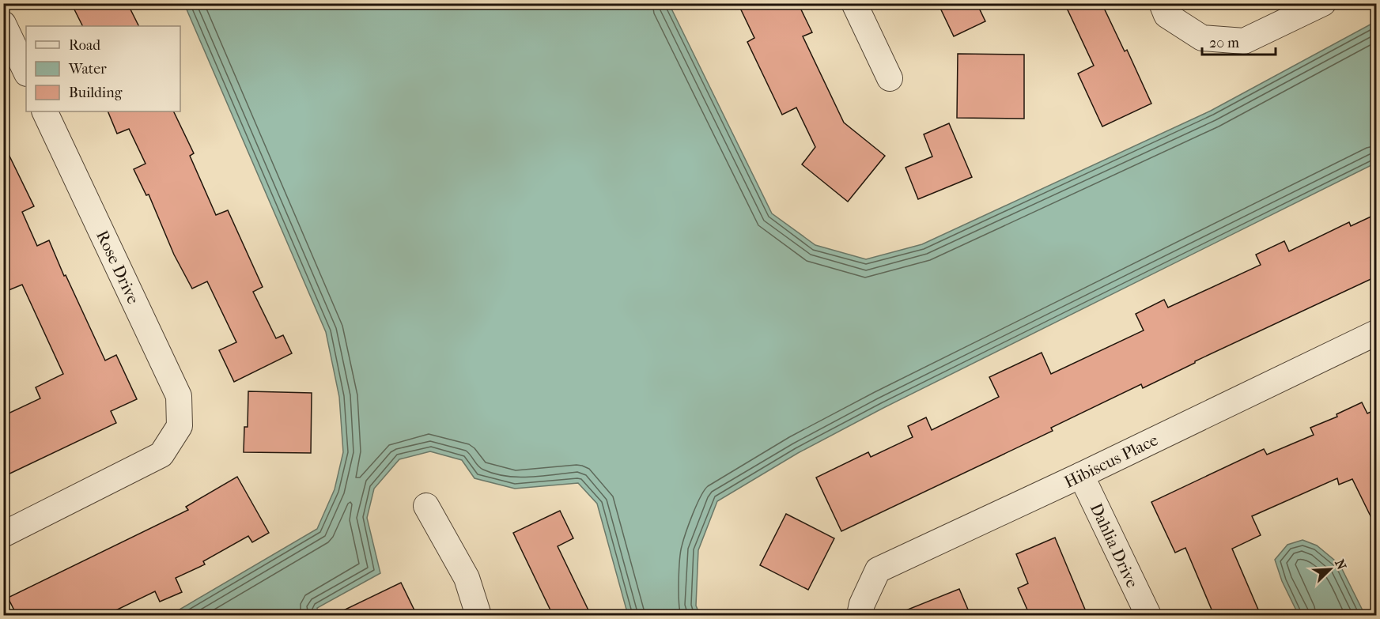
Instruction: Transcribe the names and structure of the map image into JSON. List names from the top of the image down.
{
  "streets": {
    "street": ["Rose Drive", "Hibiscus Place", "Dahlia Drive"]
  },
  "crossings": [
    ["Hibiscus Place", "Dahlia Drive"]
  ],
  "legend": ["Road", "Water", "Building"],
  "scale_bar": "20 m",
  "north": "top right"
}
